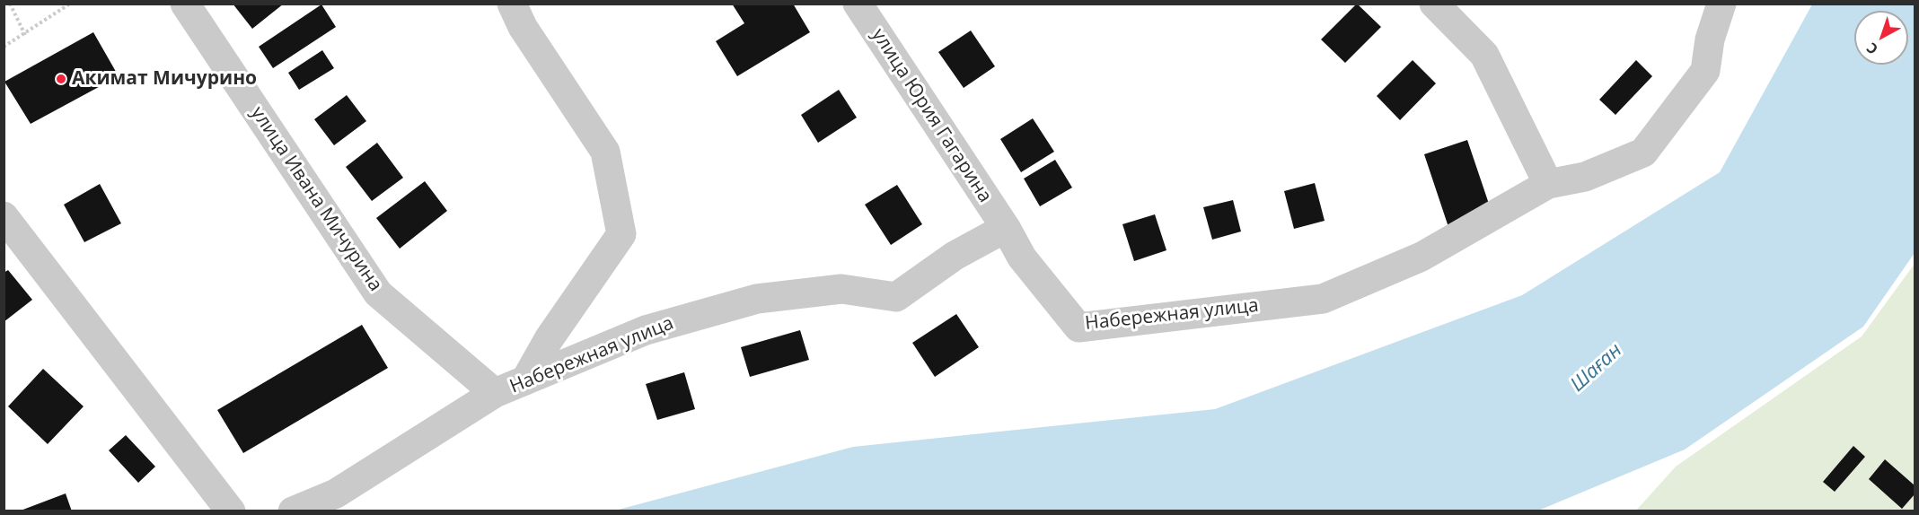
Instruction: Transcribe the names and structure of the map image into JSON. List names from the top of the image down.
{
  "streets": {
    "street": ["улица Юрия Гагарина", "улица Ивана Мичурина", "Набережная улица"]
  },
  "crossings": [
    ["улица Юрия Гагарина", "Набережная улица"],
    ["улица Ивана Мичурина", "Набережная улица"]
  ],
  "water": ["Шаған"],
  "places": ["Акимат Мичурино"],
  "north": "bottom left"
}
